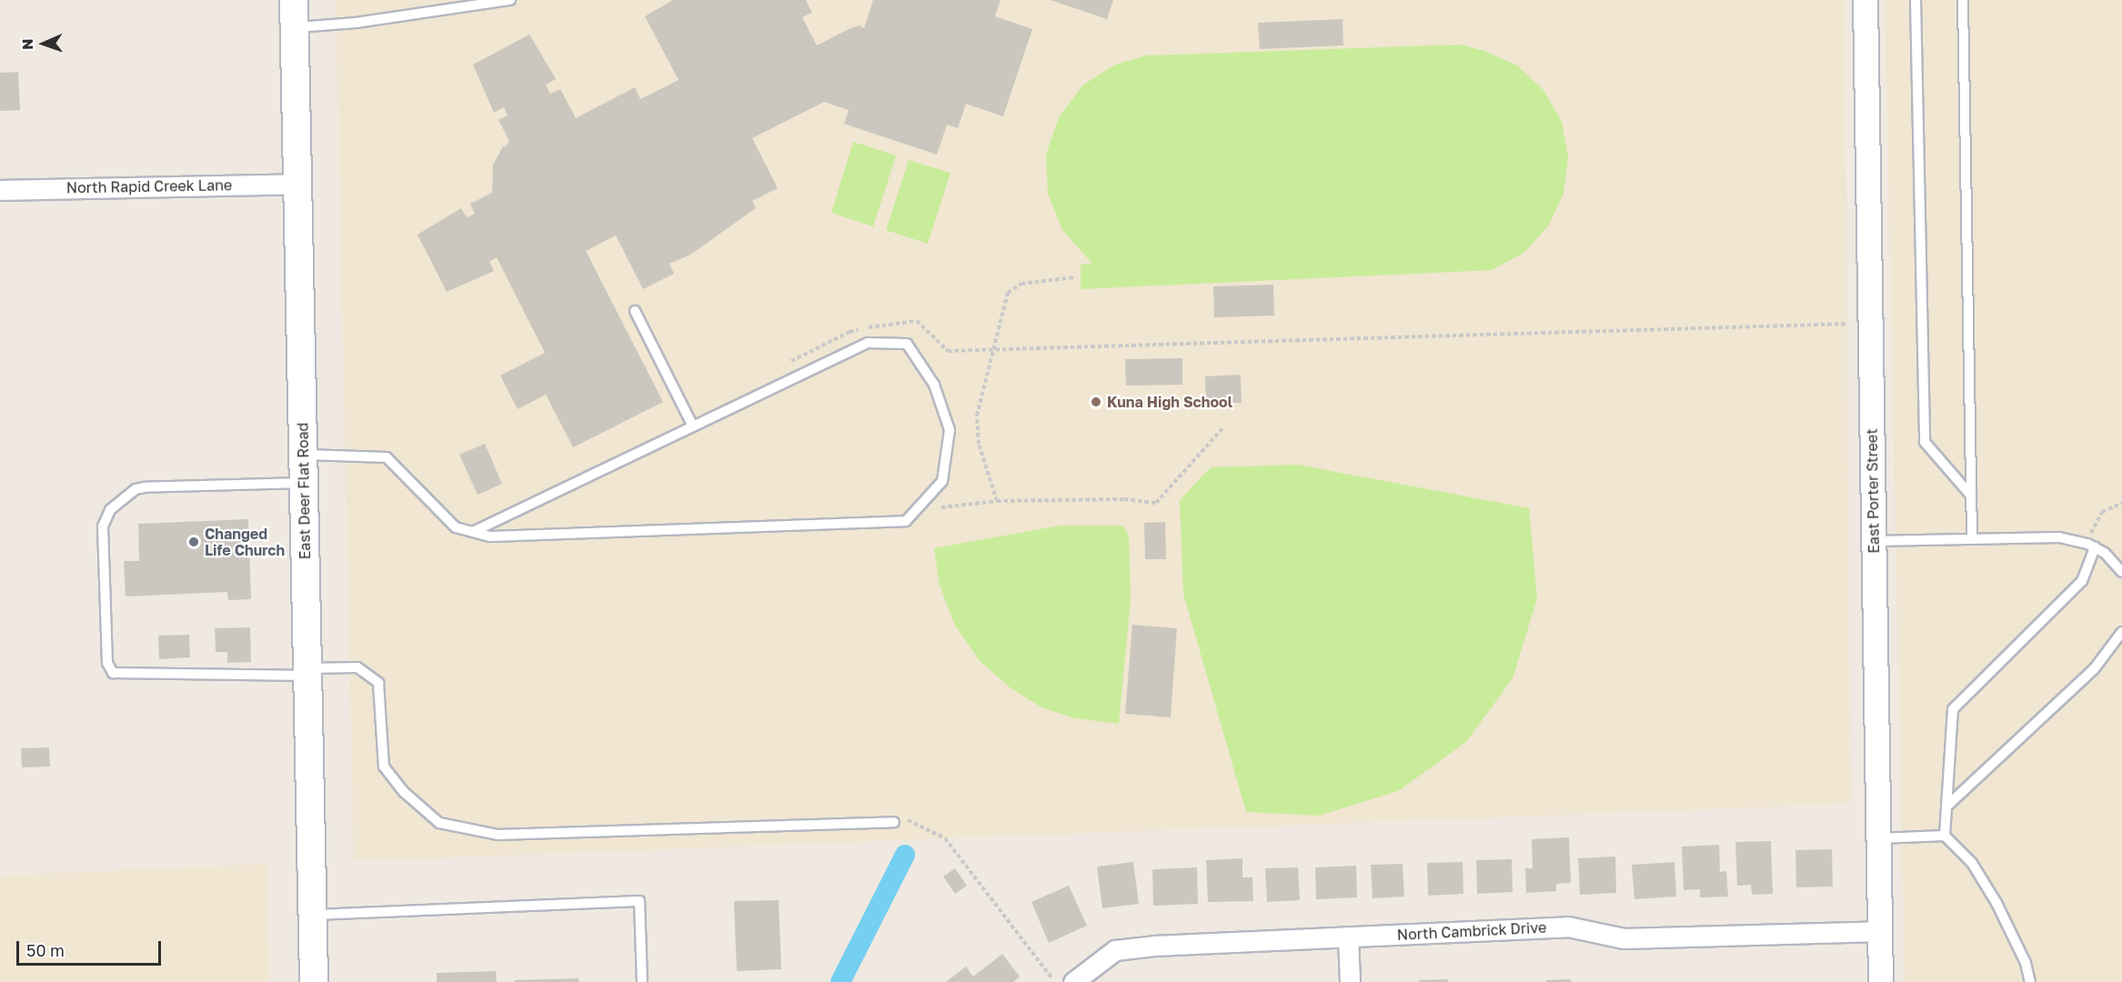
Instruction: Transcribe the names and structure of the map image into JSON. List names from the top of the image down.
{
  "streets": {
    "main road": ["East Deer Flat Road"],
    "street": ["North Rapid Creek Lane", "East Porter Street", "North Cambrick Drive"]
  },
  "crossings": [
    ["North Rapid Creek Lane", "East Deer Flat Road"],
    ["East Porter Street", "North Cambrick Drive"]
  ],
  "places": ["Kuna High School", "Changed Life Church"],
  "scale_bar": "50 m",
  "north": "left"
}
